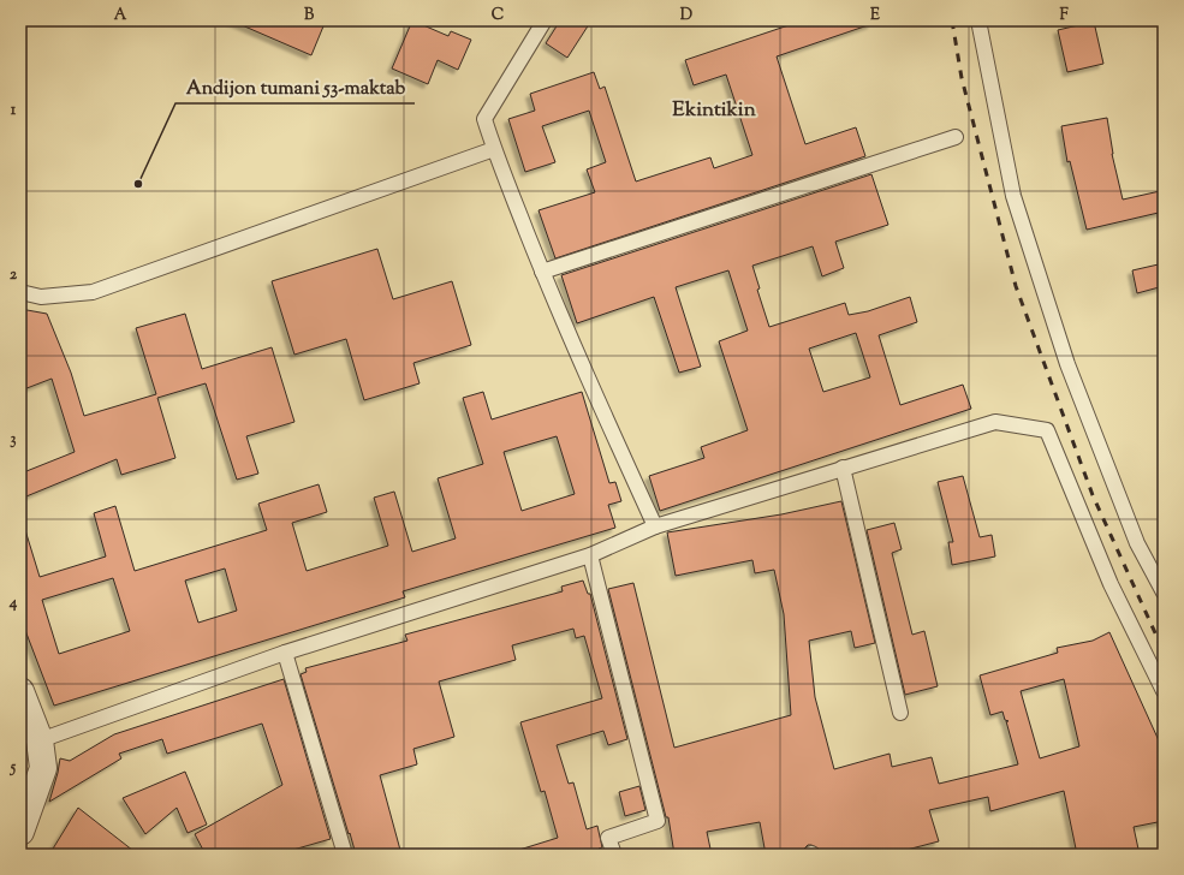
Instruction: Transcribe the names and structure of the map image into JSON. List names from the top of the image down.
{
  "districts": ["Ekintikin"],
  "places": ["Andijon tumani 53-maktab"],
  "grid": {
    "columns": [
      "A",
      "B",
      "C",
      "D",
      "E",
      "F"
    ],
    "rows": [
      "1",
      "2",
      "3",
      "4",
      "5"
    ]
  }
}
